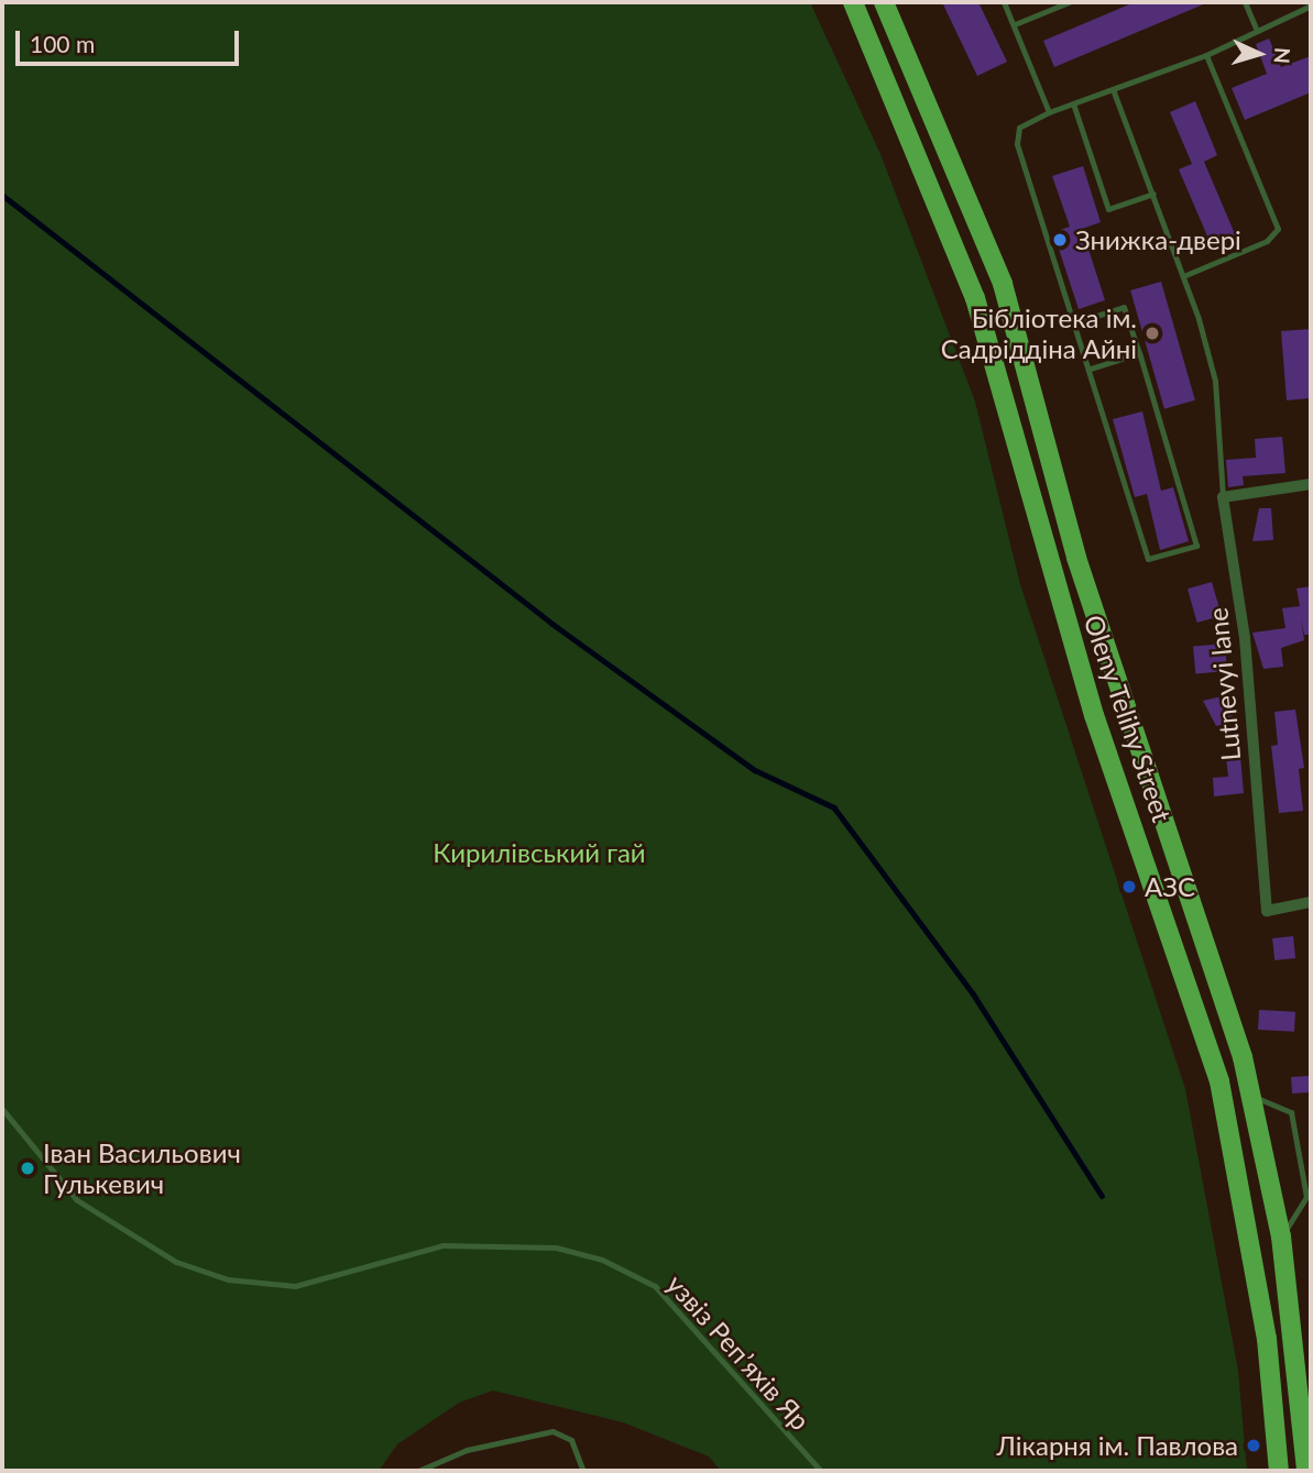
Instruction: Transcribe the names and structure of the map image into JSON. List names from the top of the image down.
{
  "streets": {
    "main road": ["Oleny Telihy Street"],
    "street": ["Lutnevyi lane"],
    "lane": ["узвіз Репʼяхів Яр"]
  },
  "parks": ["Кирилівський гай"],
  "places": [
    "Знижка-двері",
    "Бібліотека ім. Садріддіна Айні",
    "АЗС",
    "Іван Васильович Гулькевич",
    "Лікарня ім. Павлова"
  ],
  "scale_bar": "100 m",
  "north": "right"
}
